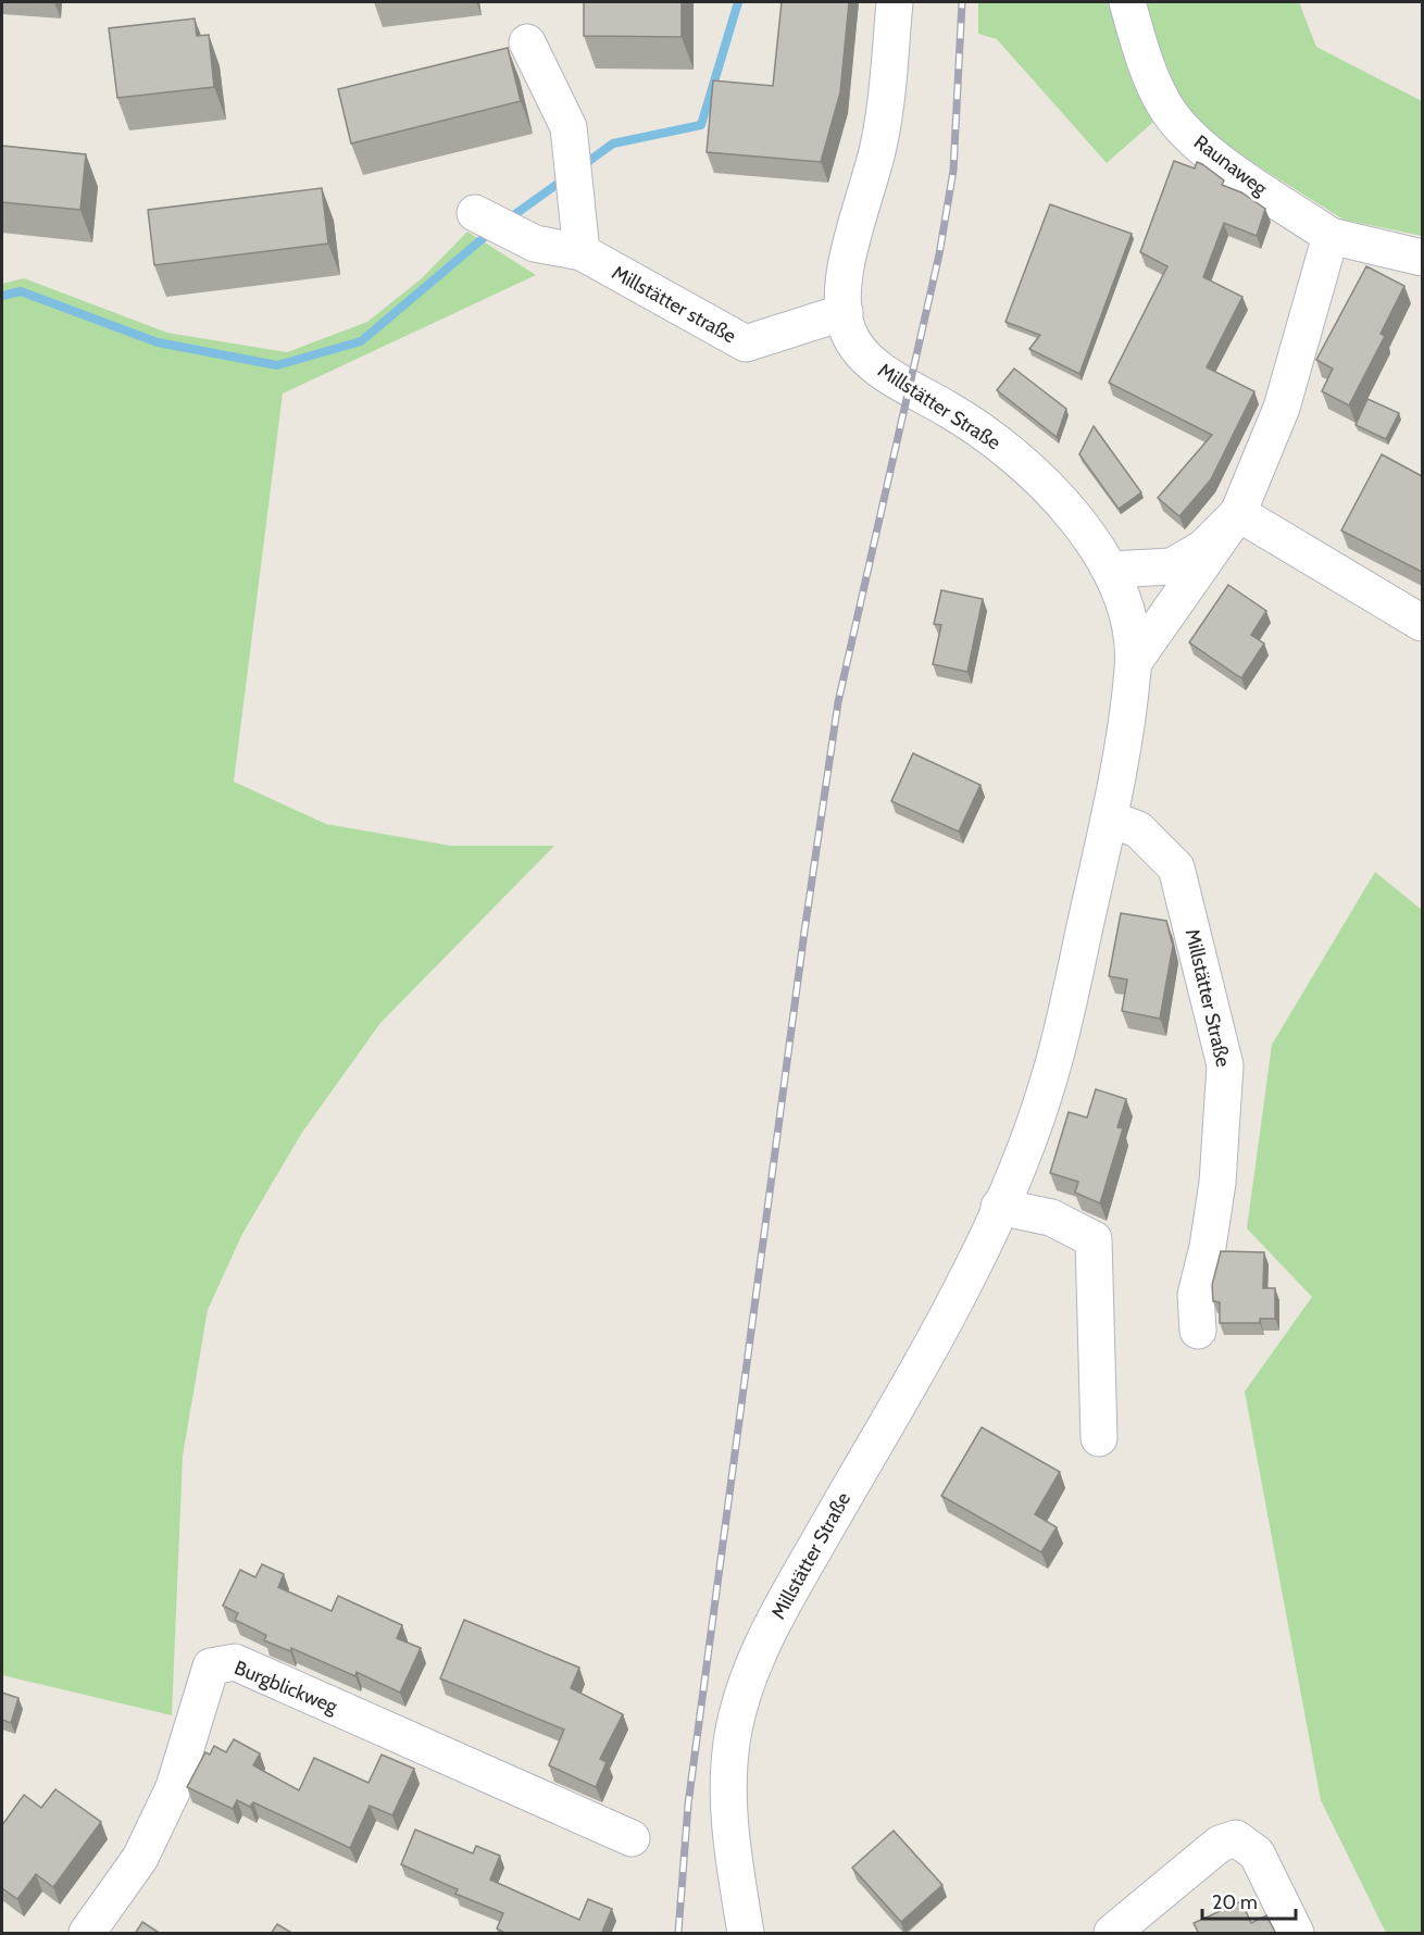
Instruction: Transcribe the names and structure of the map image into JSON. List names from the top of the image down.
{
  "streets": {
    "street": [
      "Raunaweg",
      "Millstätter straße",
      "Millstätter Straße",
      "Burgblickweg"
    ]
  },
  "crossings": [
    ["Millstätter straße", "Millstätter Straße"]
  ],
  "scale_bar": "20 m"
}
